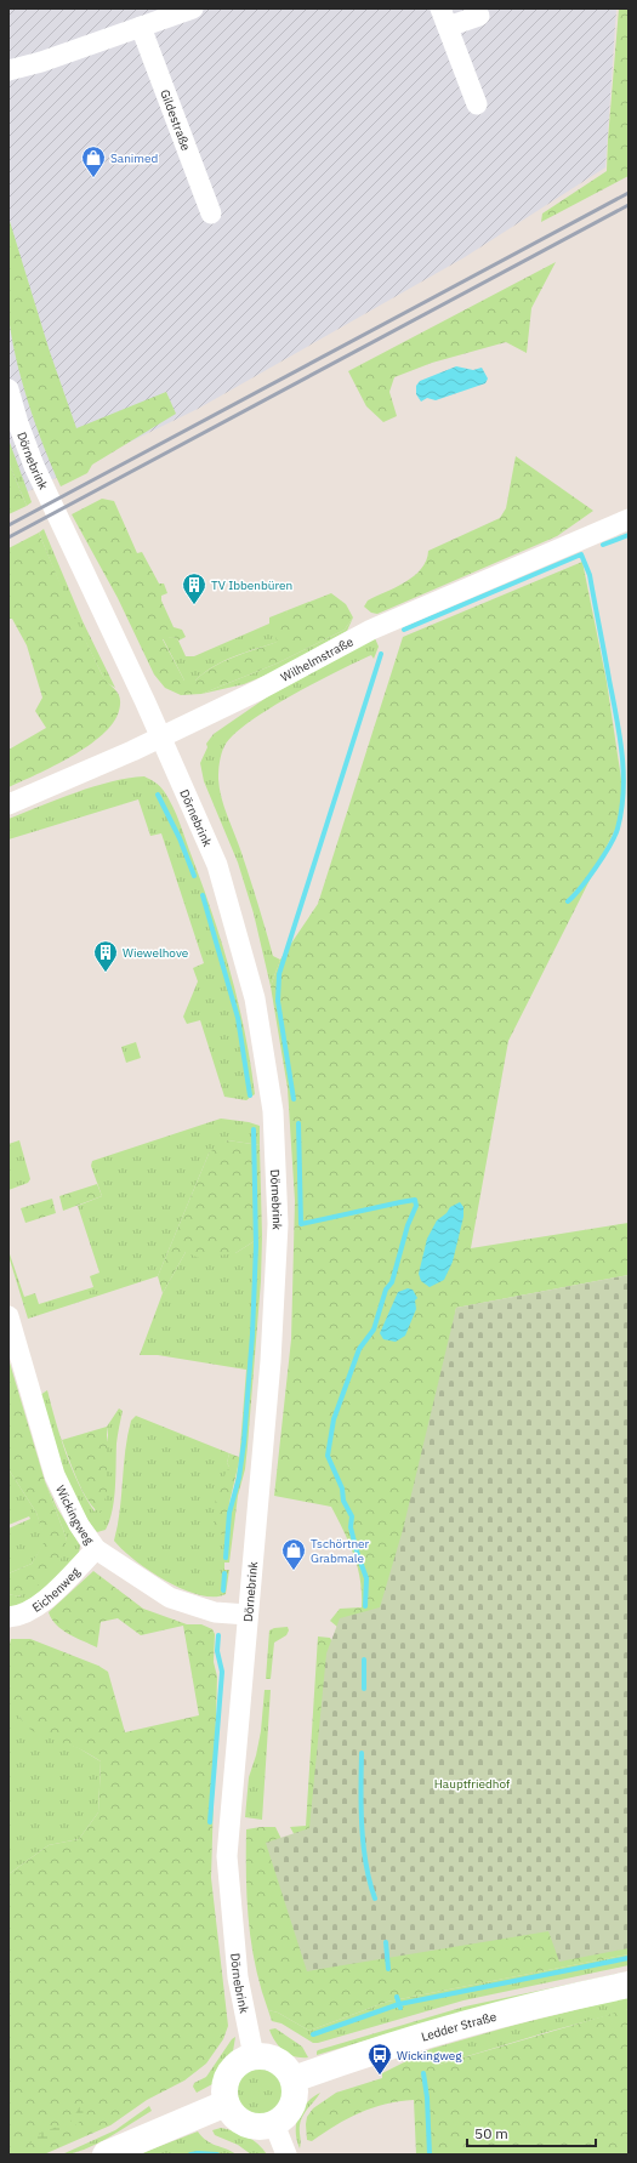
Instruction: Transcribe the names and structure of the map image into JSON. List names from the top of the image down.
{
  "streets": {
    "main road": ["Ledder Straße"],
    "street": [
      "Gildestraße",
      "Dörnebrink",
      "Wilhelmstraße",
      "Wickingweg",
      "Eichenweg"
    ]
  },
  "crossings": [
    ["Dörnebrink", "Wilhelmstraße"],
    ["Dörnebrink", "Wickingweg"],
    ["Dörnebrink", "Ledder Straße"],
    ["Wickingweg", "Eichenweg"]
  ],
  "parks": ["Hauptfriedhof"],
  "places": {
    "shop": ["Sanimed", "Tschörtner Grabmale"],
    "building": ["TV Ibbenbüren", "Wiewelhove"],
    "bus stop": ["Wickingweg"]
  },
  "scale_bar": "50 m"
}
